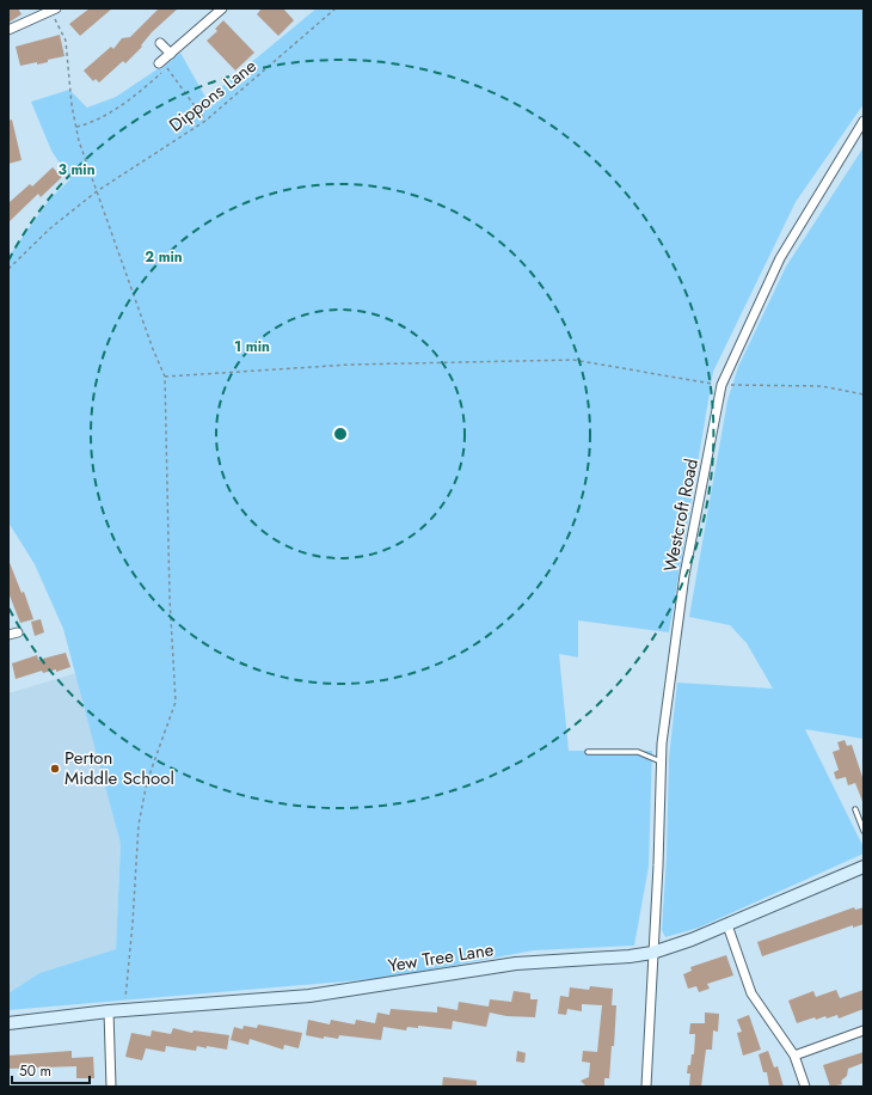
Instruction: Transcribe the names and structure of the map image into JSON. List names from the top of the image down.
{
  "streets": {
    "street": ["Westcroft Road", "Yew Tree Lane"],
    "path": ["Dippons Lane"]
  },
  "crossings": [
    ["Westcroft Road", "Yew Tree Lane"]
  ],
  "places": ["Perton Middle School"],
  "scale_bar": "50 m",
  "rings": ["3 min", "2 min", "1 min"]
}
